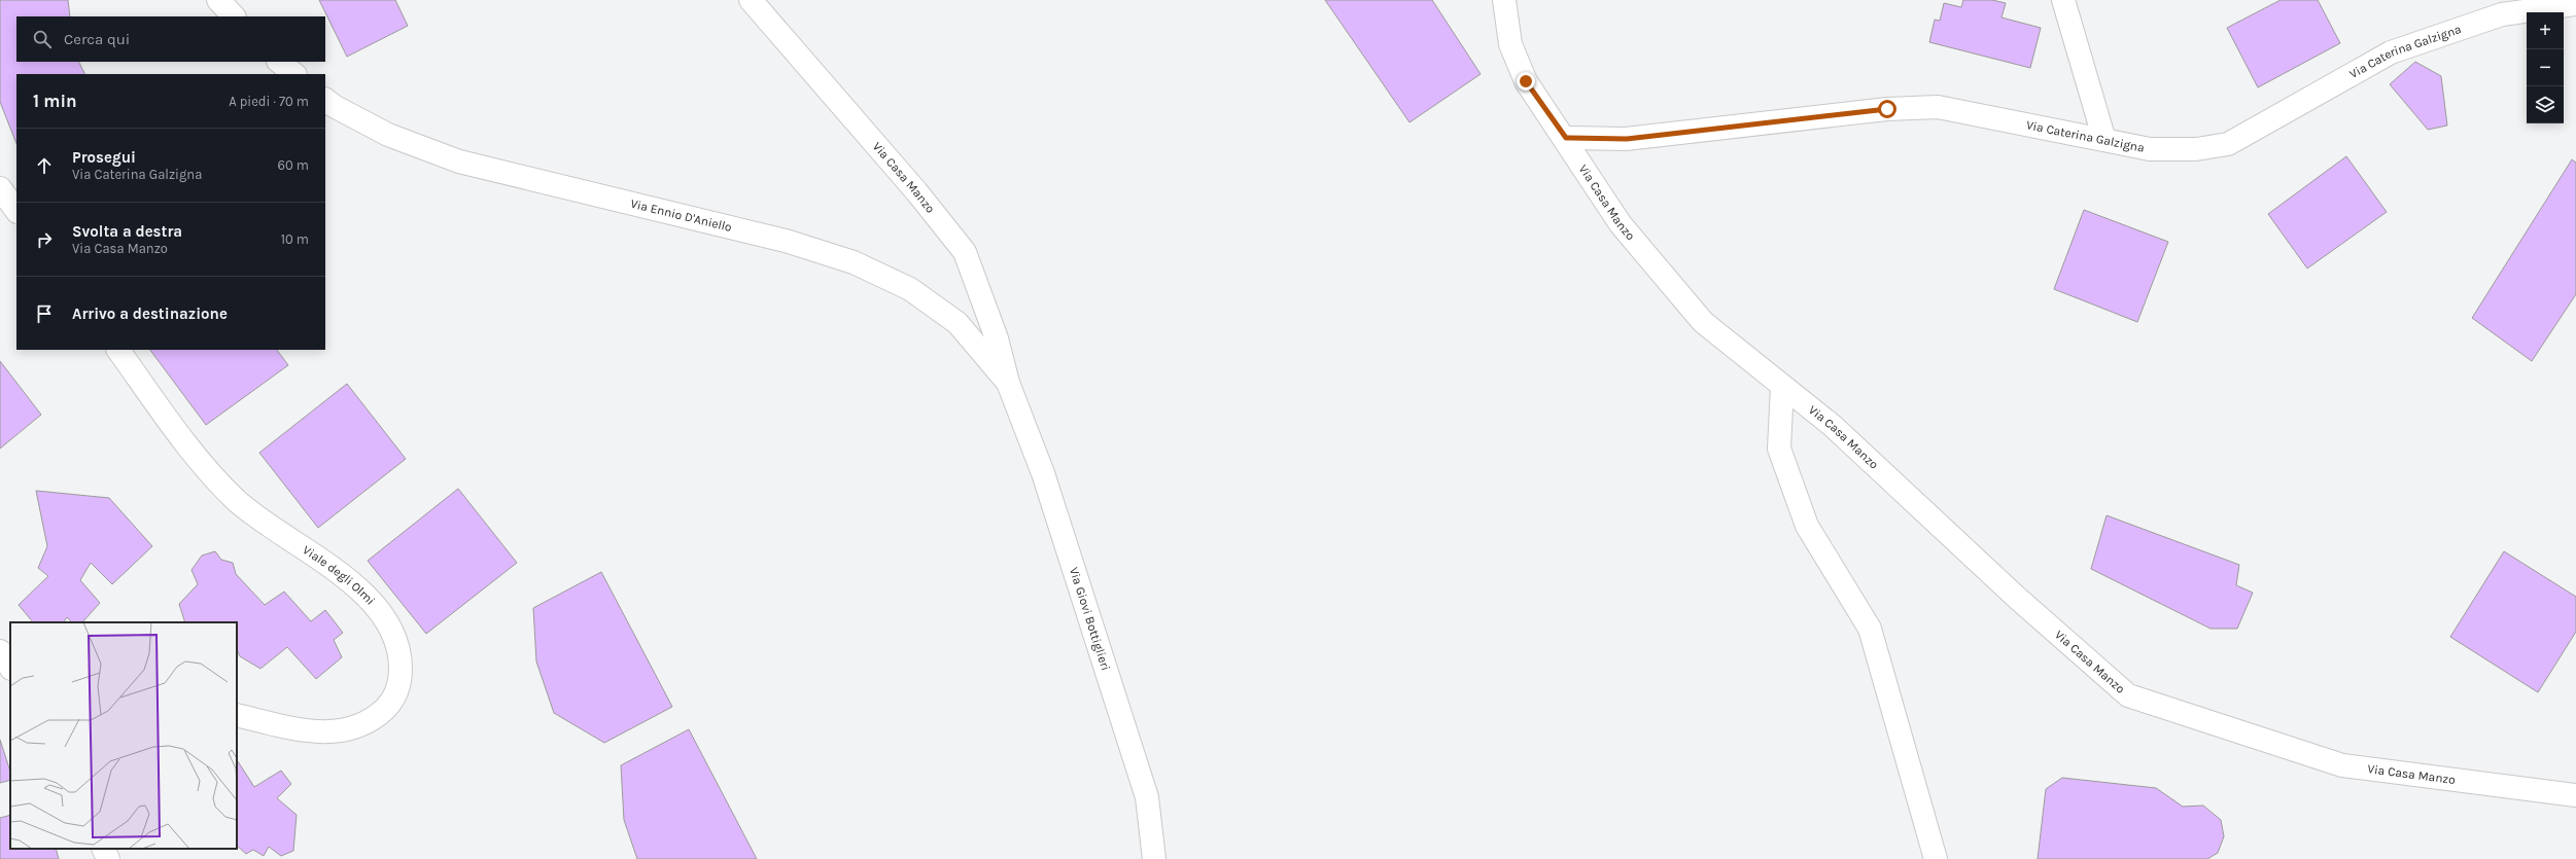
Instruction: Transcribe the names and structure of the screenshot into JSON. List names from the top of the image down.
{
  "streets": {
    "street": [
      "Via Caterina Galzigna",
      "Via Casa Manzo",
      "Via Ennio D'Aniello",
      "Viale degli Olmi",
      "Via Giovi Bottiglieri"
    ]
  },
  "crossings": [
    ["Via Caterina Galzigna", "Via Casa Manzo"],
    ["Via Casa Manzo", "Via Ennio D'Aniello"],
    ["Via Casa Manzo", "Via Giovi Bottiglieri"],
    ["Via Ennio D'Aniello", "Via Giovi Bottiglieri"]
  ],
  "page": {
    "map_buttons": ["+", "−"],
    "search": "Cerca qui",
    "heading": ["1 min", "A piedi · 70 m"],
    "list": [
      ["Prosegui", "Via Caterina Galzigna", "60 m"],
      ["Svolta a destra", "Via Casa Manzo", "10 m"],
      "Arrivo a destinazione"
    ]
  }
}
